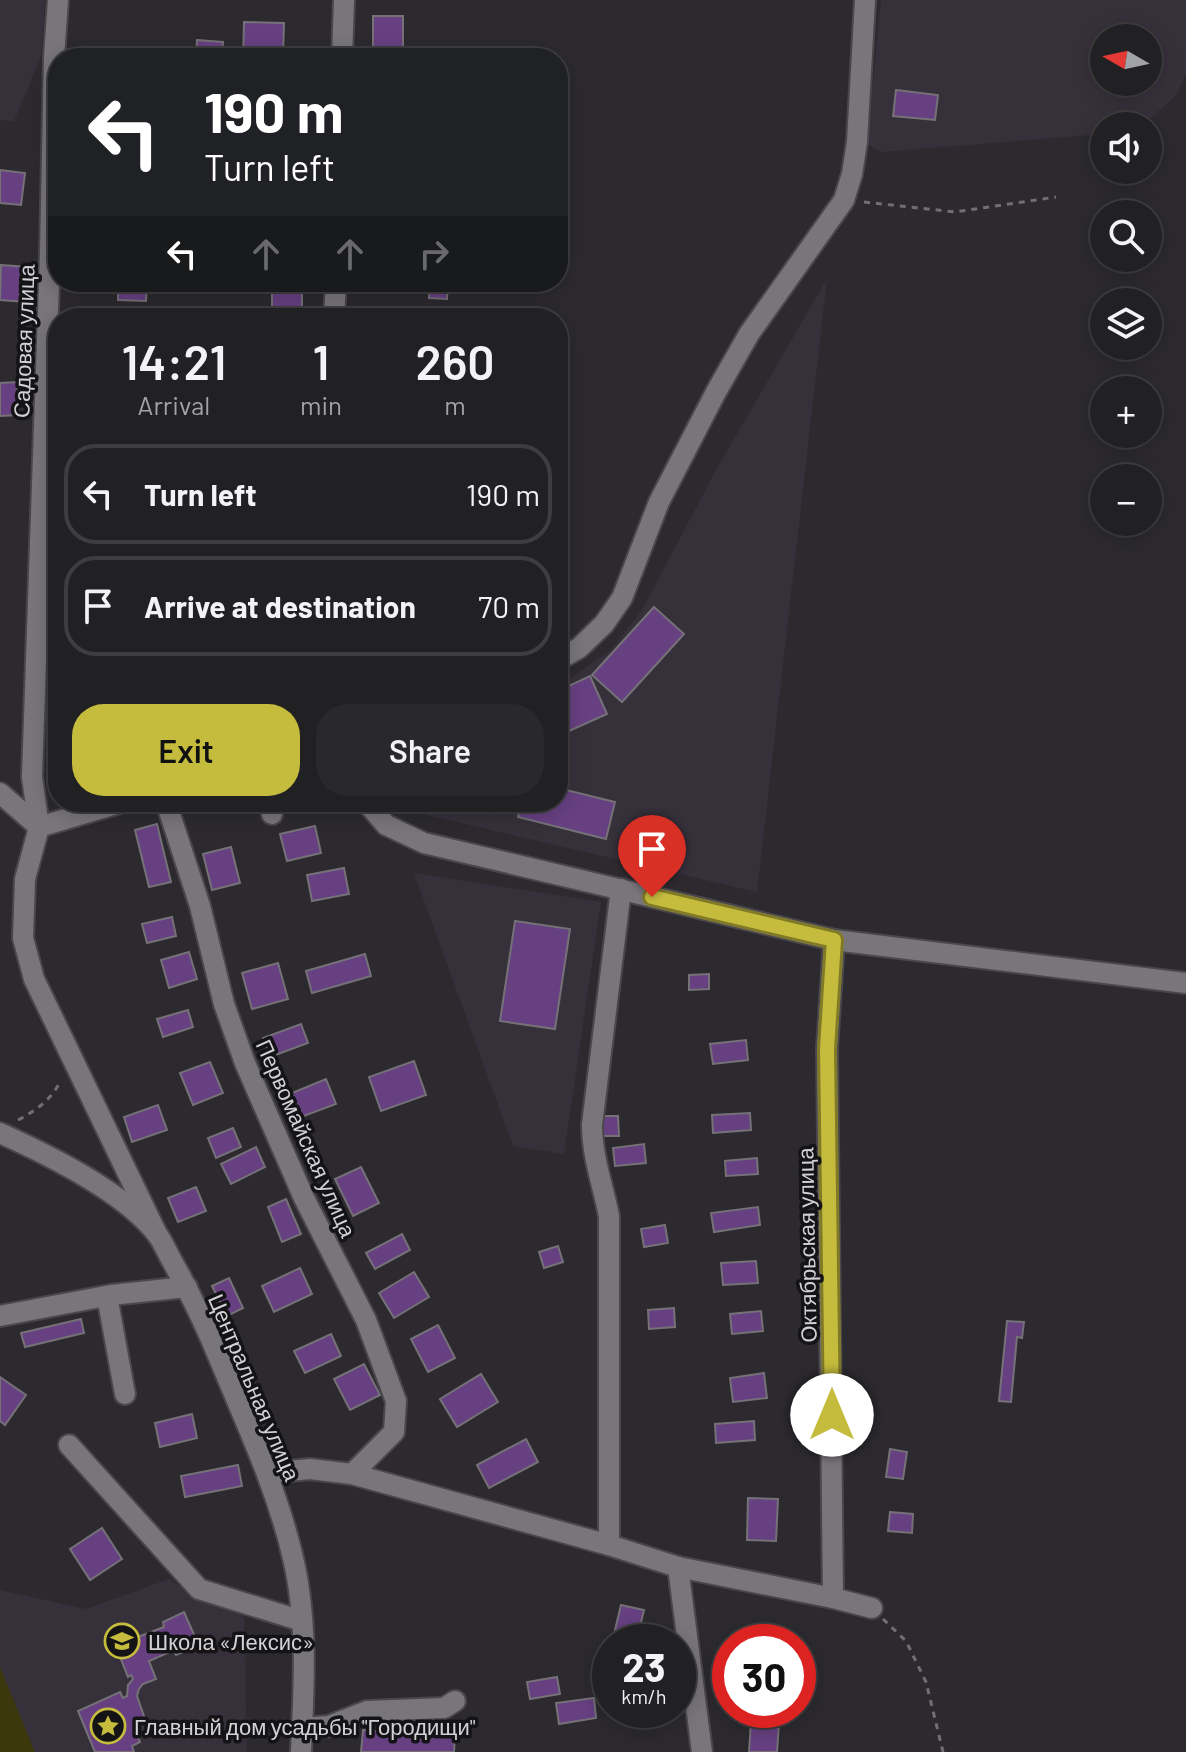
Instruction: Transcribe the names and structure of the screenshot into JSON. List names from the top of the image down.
{
  "streets": {
    "street": [
      "Садовая улица",
      "Первомайская улица",
      "Октябрьская улица",
      "Центральная улица"
    ]
  },
  "places": {
    "school or university": ["Школа «Лексис»"],
    "place": ["Главный дом усадьбы \"Городищи\""]
  },
  "north": "left",
  "page": {
    "map_buttons": ["+", "−"],
    "turn": ["190 m", "Turn left"],
    "eta": [
      "14:21",
      "Arrival",
      "1",
      "min",
      "260",
      "m"
    ],
    "list": [
      {
        "name": "Turn left",
        "value": "190 m"
      },
      {
        "name": "Arrive at destination",
        "value": "70 m"
      }
    ],
    "buttons": ["Exit", "Share"],
    "speed": "23 km/h",
    "limit": "30"
  }
}
